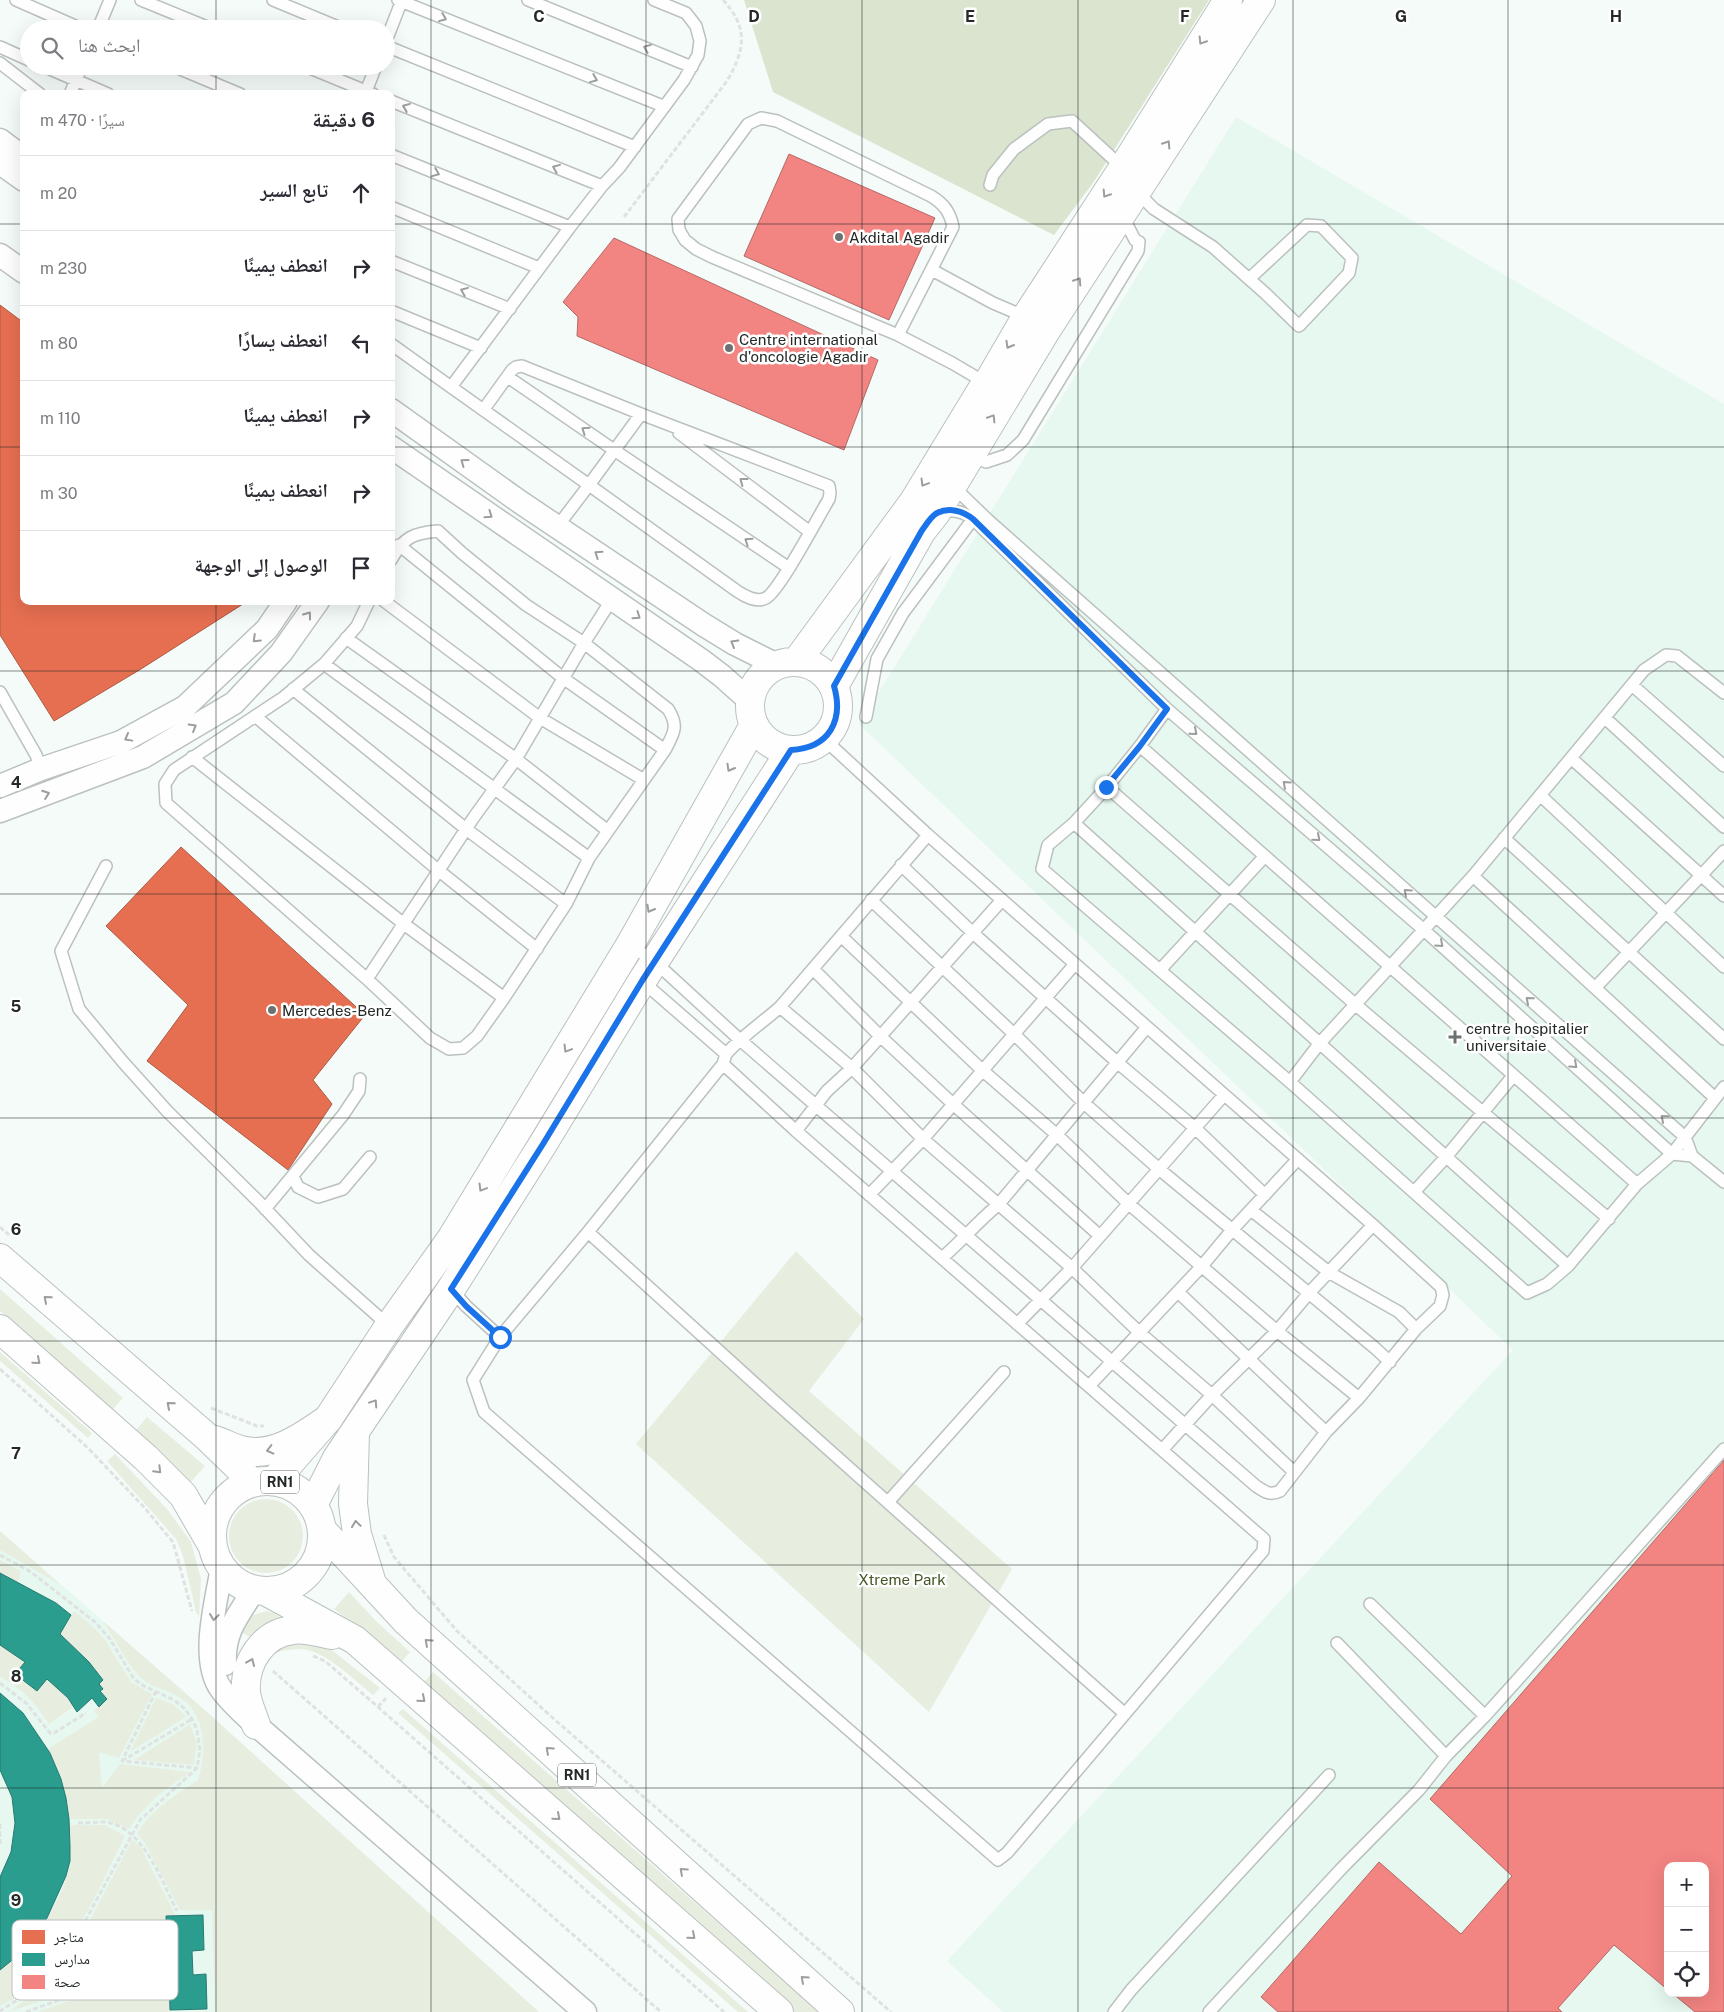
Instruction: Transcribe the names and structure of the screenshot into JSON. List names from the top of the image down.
{
  "streets": {
    "main road": ["RN1"]
  },
  "parks": ["Xtreme Park"],
  "places": {
    "other": ["Akdital Agadir", "Centre international d'oncologie Agadir", "Mercedes-Benz"],
    "health": ["centre hospitalier universitaie"]
  },
  "legend": ["متاجر", "مدارس", "صحة"],
  "page": {
    "search": "ابحث هنا",
    "heading": ["6 دقيقة", "سيرًا · 470 m"],
    "list": [
      ["تابع السير", "20 m"],
      ["انعطف يمينًا", "230 m"],
      ["انعطف يسارًا", "80 m"],
      ["انعطف يمينًا", "110 m"],
      ["انعطف يمينًا", "30 m"],
      "الوصول إلى الوجهة"
    ],
    "map_buttons": ["+", "−"]
  },
  "grid": {
    "columns": [
      "C",
      "D",
      "E",
      "F",
      "G",
      "H"
    ],
    "rows": [
      "4",
      "5",
      "6",
      "7",
      "8",
      "9"
    ]
  }
}
